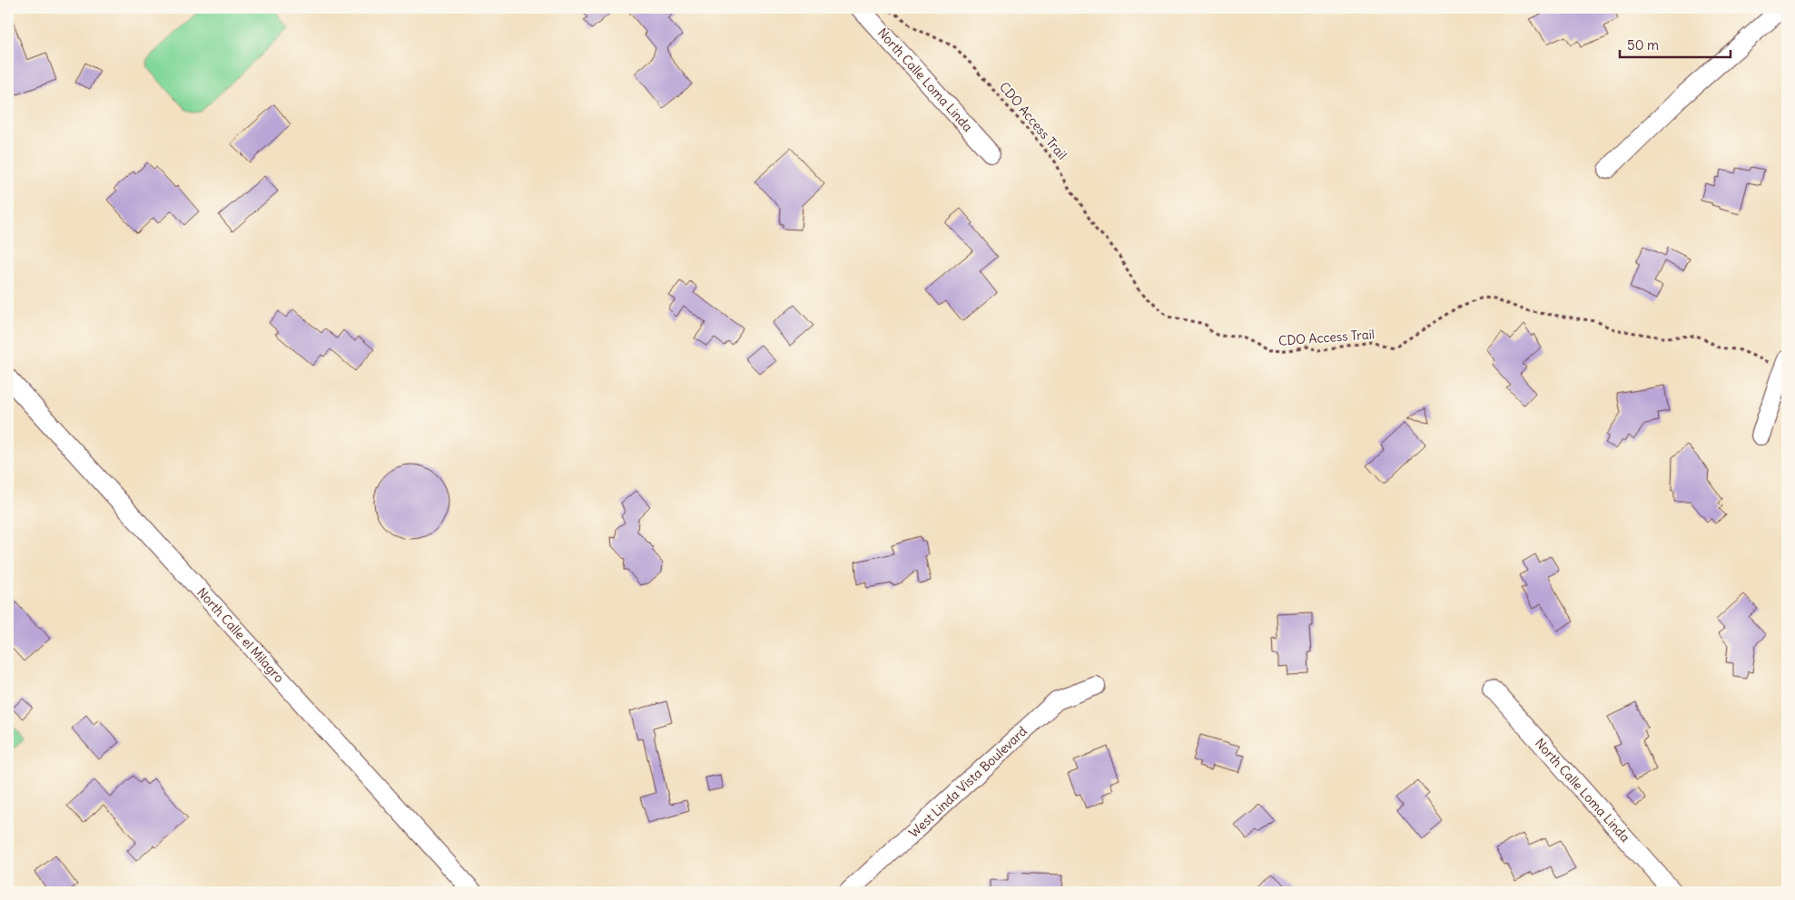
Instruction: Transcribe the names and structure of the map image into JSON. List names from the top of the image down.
{
  "streets": {
    "street": ["North Calle Loma Linda", "North Calle el Milagro", "West Linda Vista Boulevard"],
    "path": ["CDO Access Trail"]
  },
  "scale_bar": "50 m"
}
